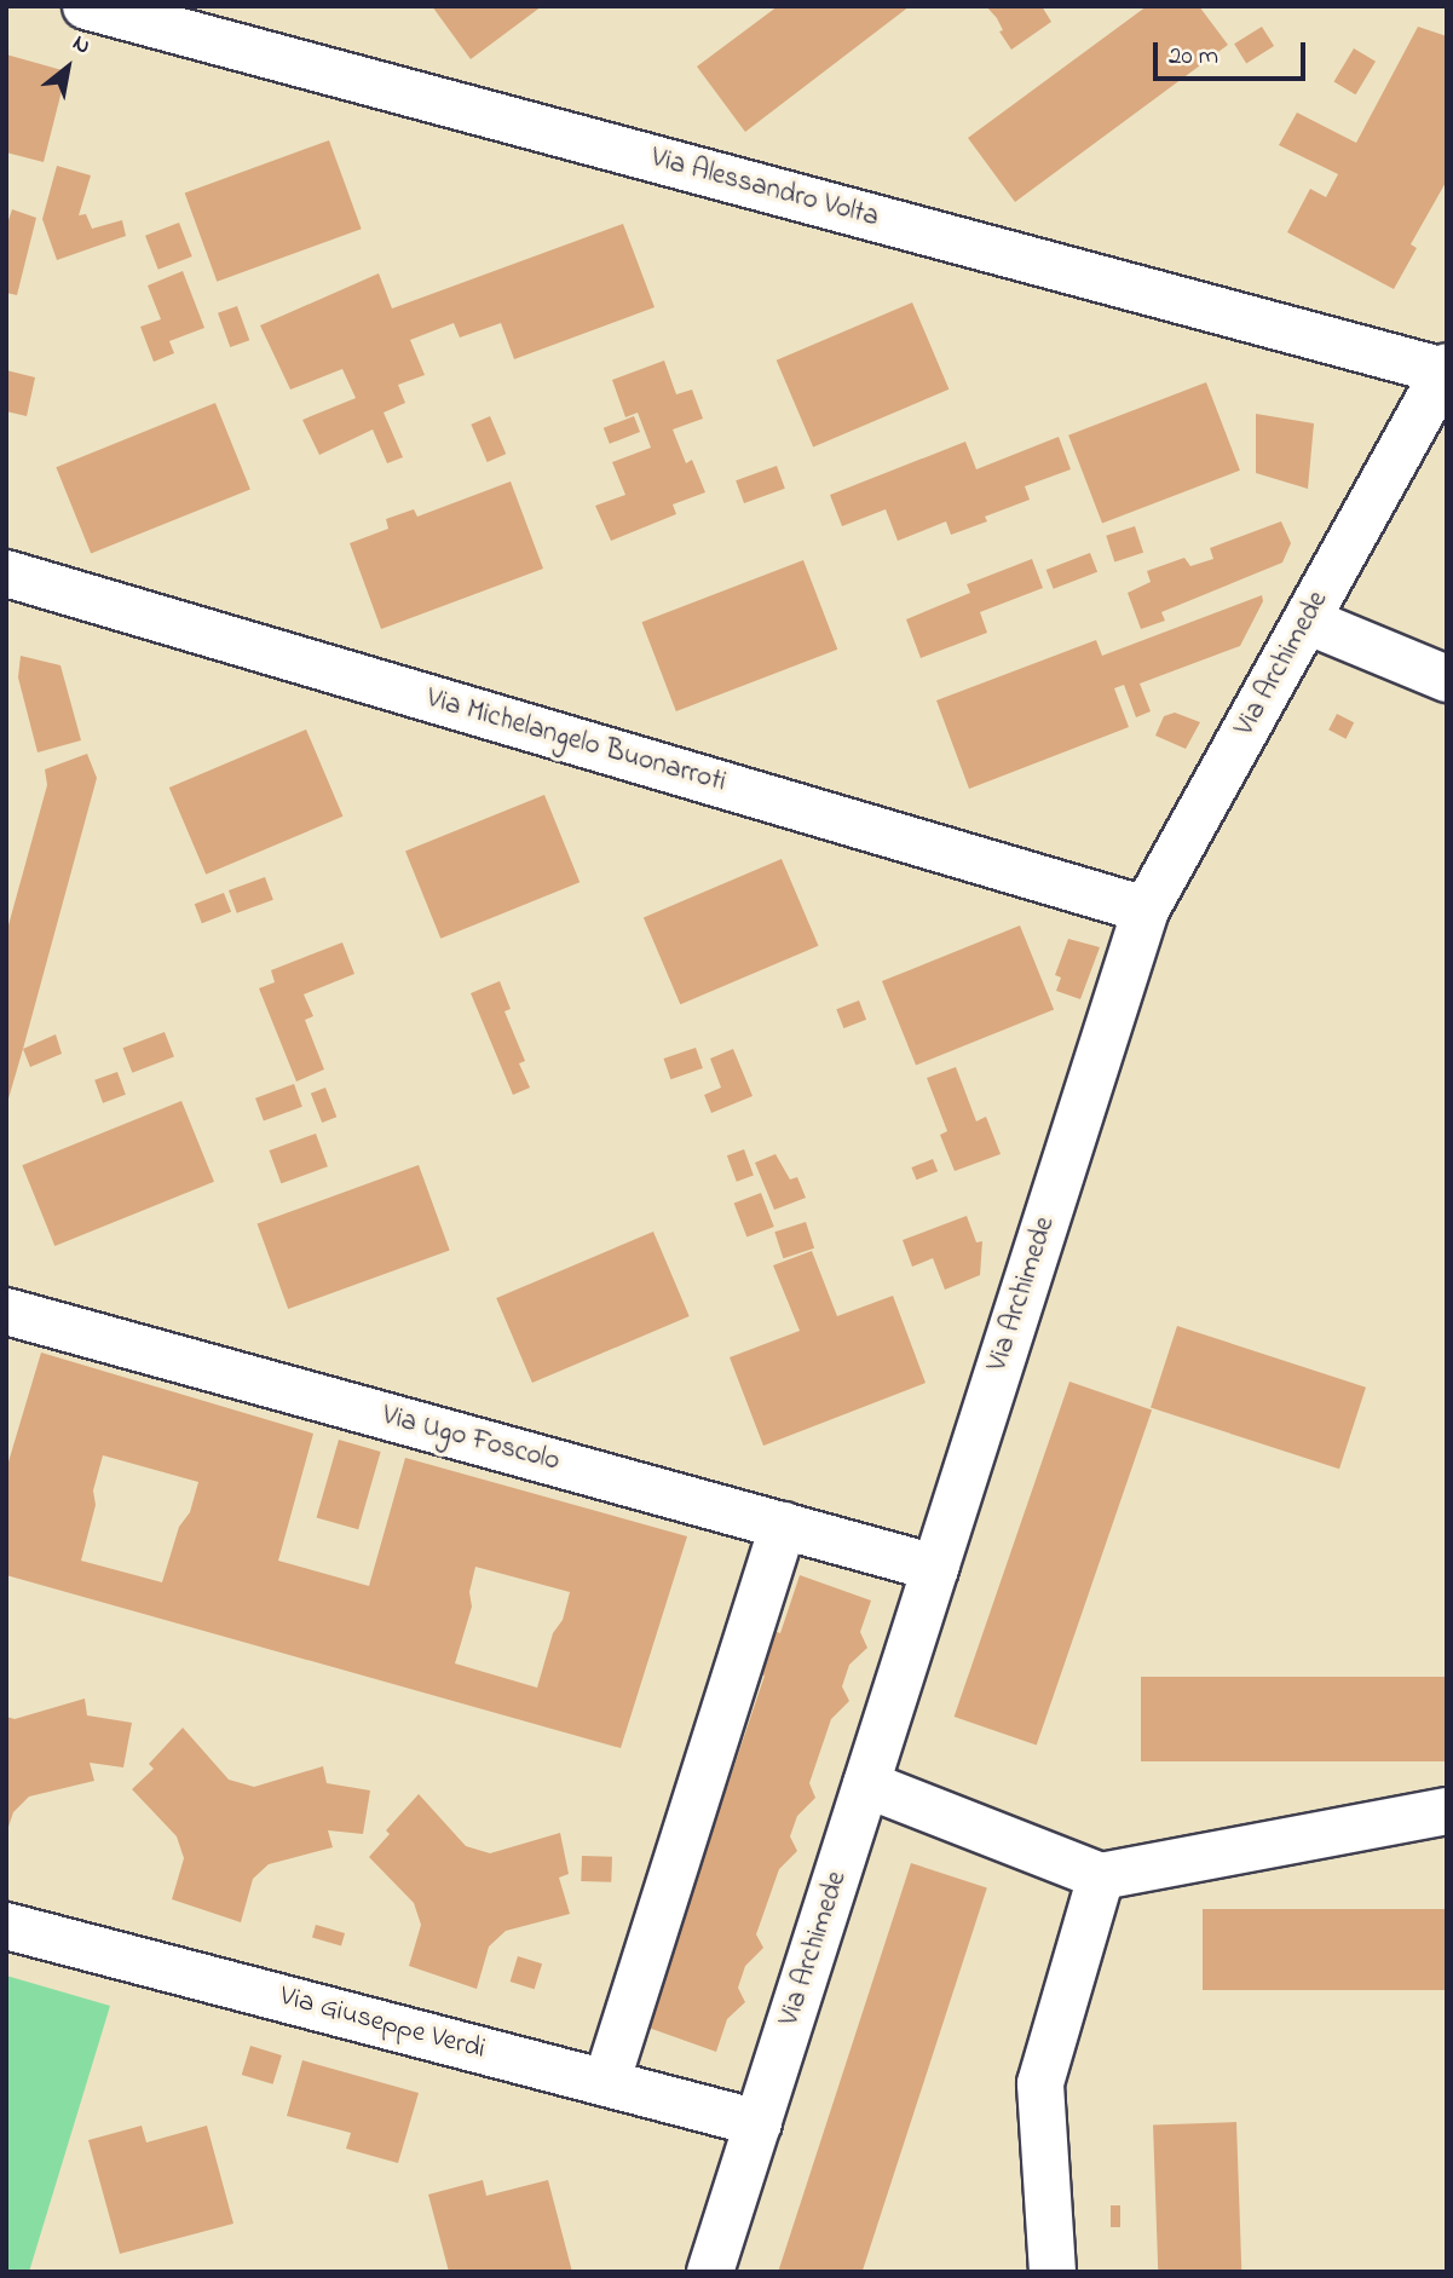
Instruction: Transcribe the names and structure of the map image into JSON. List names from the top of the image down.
{
  "streets": {
    "street": [
      "Via Alessandro Volta",
      "Via Archimede",
      "Via Michelangelo Buonarroti",
      "Via Ugo Foscolo",
      "Via Giuseppe Verdi"
    ]
  },
  "crossings": [
    ["Via Alessandro Volta", "Via Archimede"],
    ["Via Archimede", "Via Michelangelo Buonarroti"],
    ["Via Archimede", "Via Ugo Foscolo"],
    ["Via Archimede", "Via Giuseppe Verdi"]
  ],
  "scale_bar": "20 m",
  "north": "top right"
}
